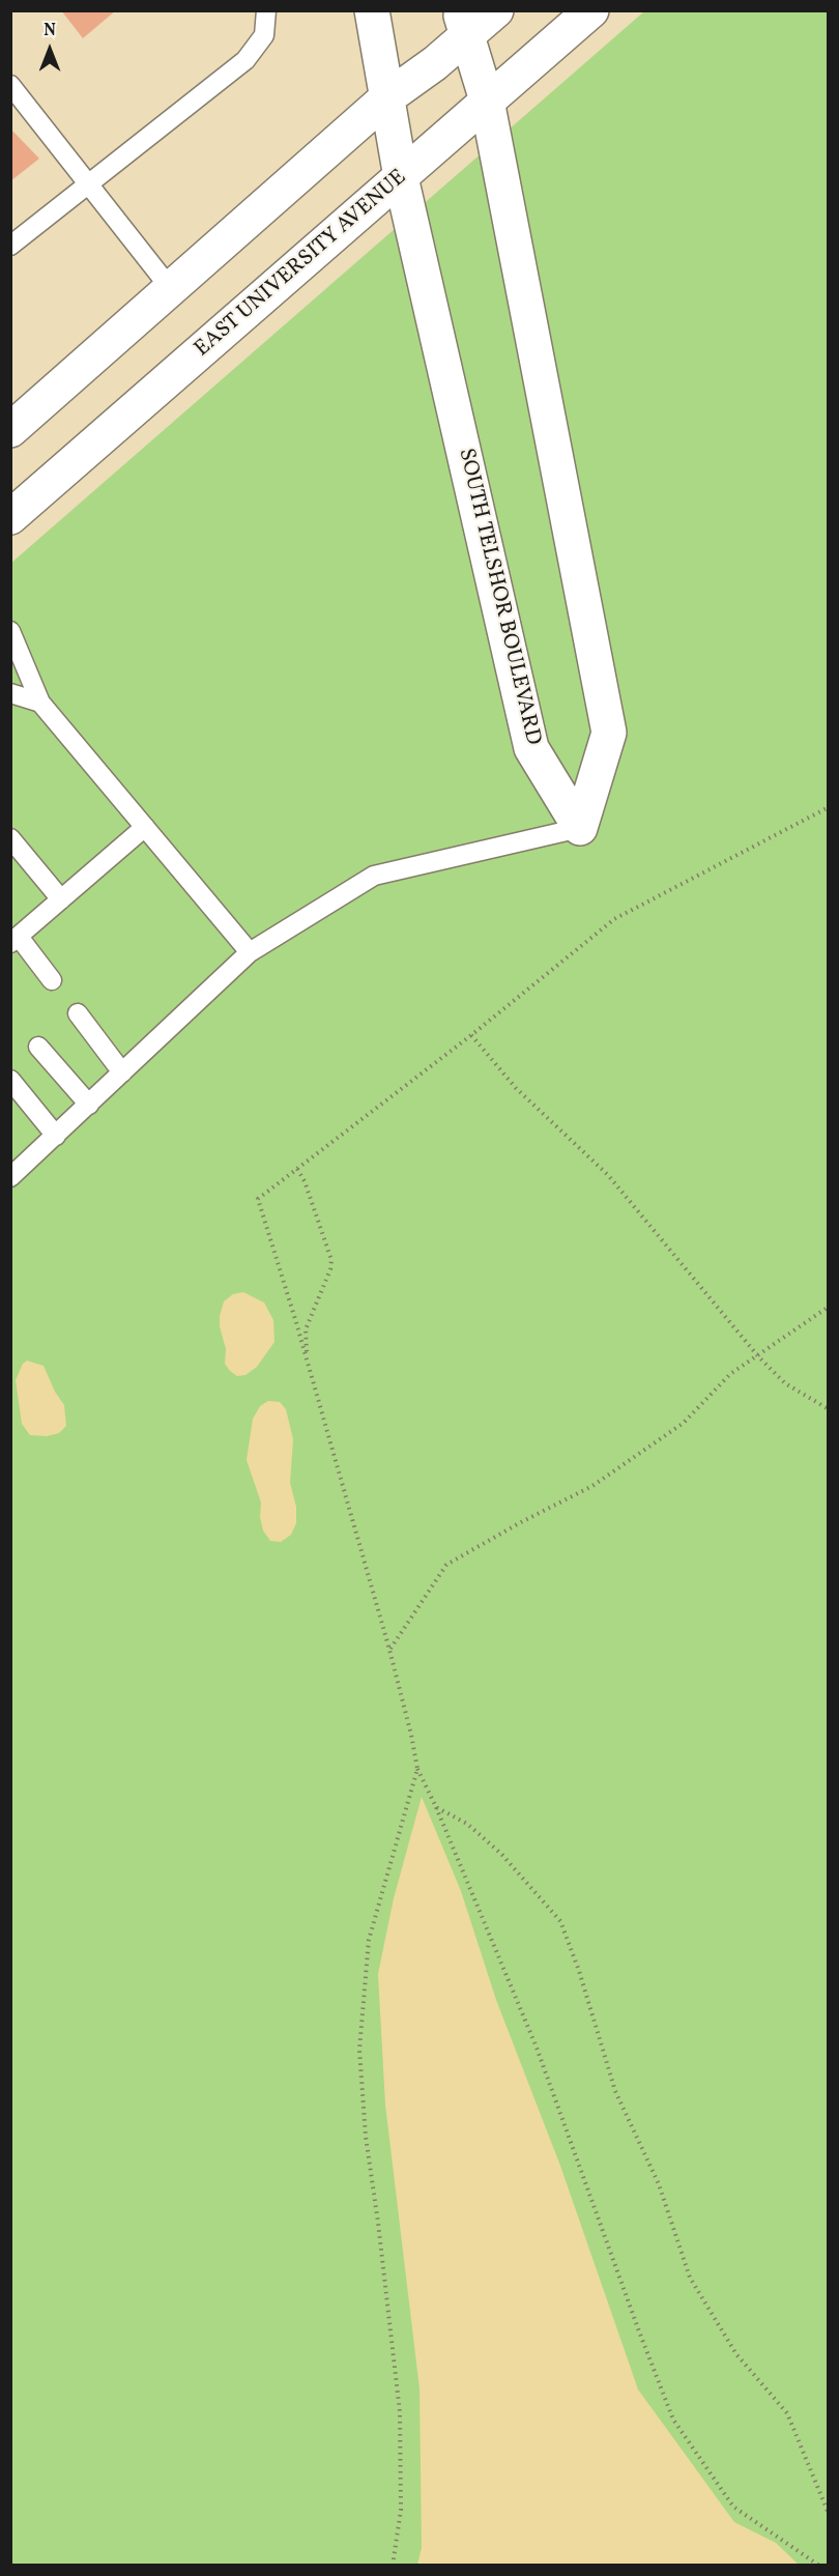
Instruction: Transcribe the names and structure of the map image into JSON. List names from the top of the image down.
{
  "streets": {
    "main road": ["EAST UNIVERSITY AVENUE", "SOUTH TELSHOR BOULEVARD"]
  },
  "crossings": [
    ["EAST UNIVERSITY AVENUE", "SOUTH TELSHOR BOULEVARD"]
  ],
  "north": "top"
}
